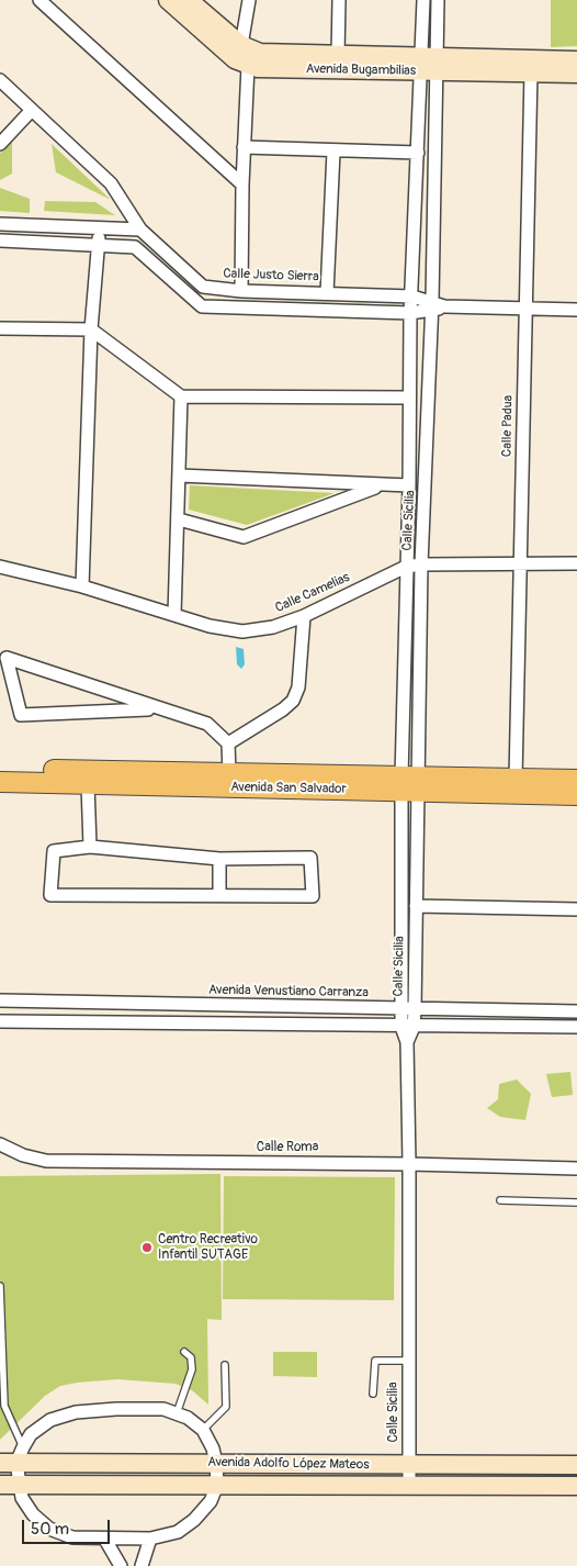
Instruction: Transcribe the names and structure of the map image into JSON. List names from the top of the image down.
{
  "streets": {
    "main road": ["Avenida Bugambilias", "Avenida San Salvador", "Avenida Adolfo López Mateos"],
    "street": [
      "Calle Justo Sierra",
      "Calle Padua",
      "Calle Sicilia",
      "Calle Camelias",
      "Avenida Venustiano Carranza",
      "Calle Roma"
    ]
  },
  "crossings": [
    ["Avenida Bugambilias", "Calle Padua"],
    ["Avenida Bugambilias", "Calle Sicilia"],
    ["Calle Justo Sierra", "Calle Sicilia"],
    ["Calle Padua", "Calle Camelias"],
    ["Calle Padua", "Avenida San Salvador"],
    ["Calle Sicilia", "Calle Camelias"],
    ["Calle Sicilia", "Avenida San Salvador"],
    ["Calle Sicilia", "Avenida Venustiano Carranza"],
    ["Calle Sicilia", "Calle Roma"],
    ["Calle Sicilia", "Avenida Adolfo López Mateos"]
  ],
  "places": ["Centro Recreativo Infantil SUTAGE"],
  "scale_bar": "50 m"
}
